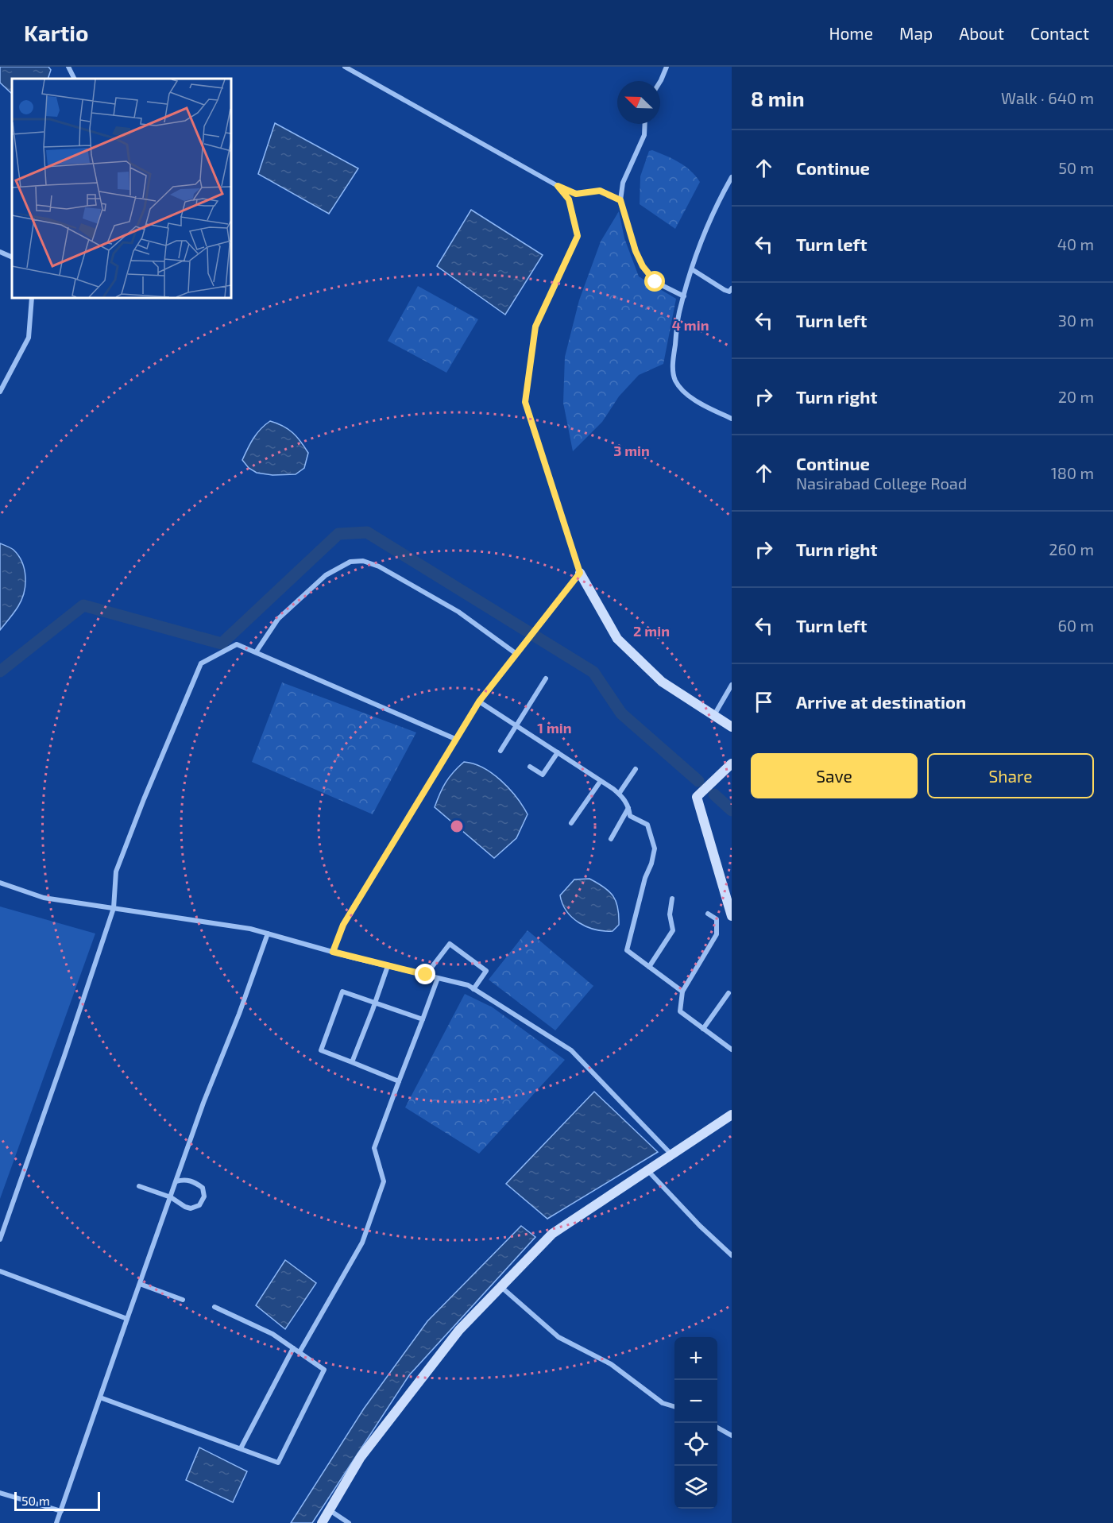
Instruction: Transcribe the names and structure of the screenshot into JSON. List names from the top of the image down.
{
  "scale_bar": "50 m",
  "north": "top left",
  "page": {
    "header": "Kartio",
    "nav": [
      "Home",
      "Map",
      "About",
      "Contact"
    ],
    "heading": ["8 min", "Walk · 640 m"],
    "list": [
      ["Continue", "50 m"],
      ["Turn left", "40 m"],
      ["Turn left", "30 m"],
      ["Turn right", "20 m"],
      ["Continue", "Nasirabad College Road", "180 m"],
      ["Turn right", "260 m"],
      ["Turn left", "60 m"],
      "Arrive at destination"
    ],
    "buttons": ["Save", "Share"],
    "map_buttons": ["+", "−"],
    "scale": "50 m"
  },
  "rings": [
    "4 min",
    "3 min",
    "2 min",
    "1 min"
  ]
}
